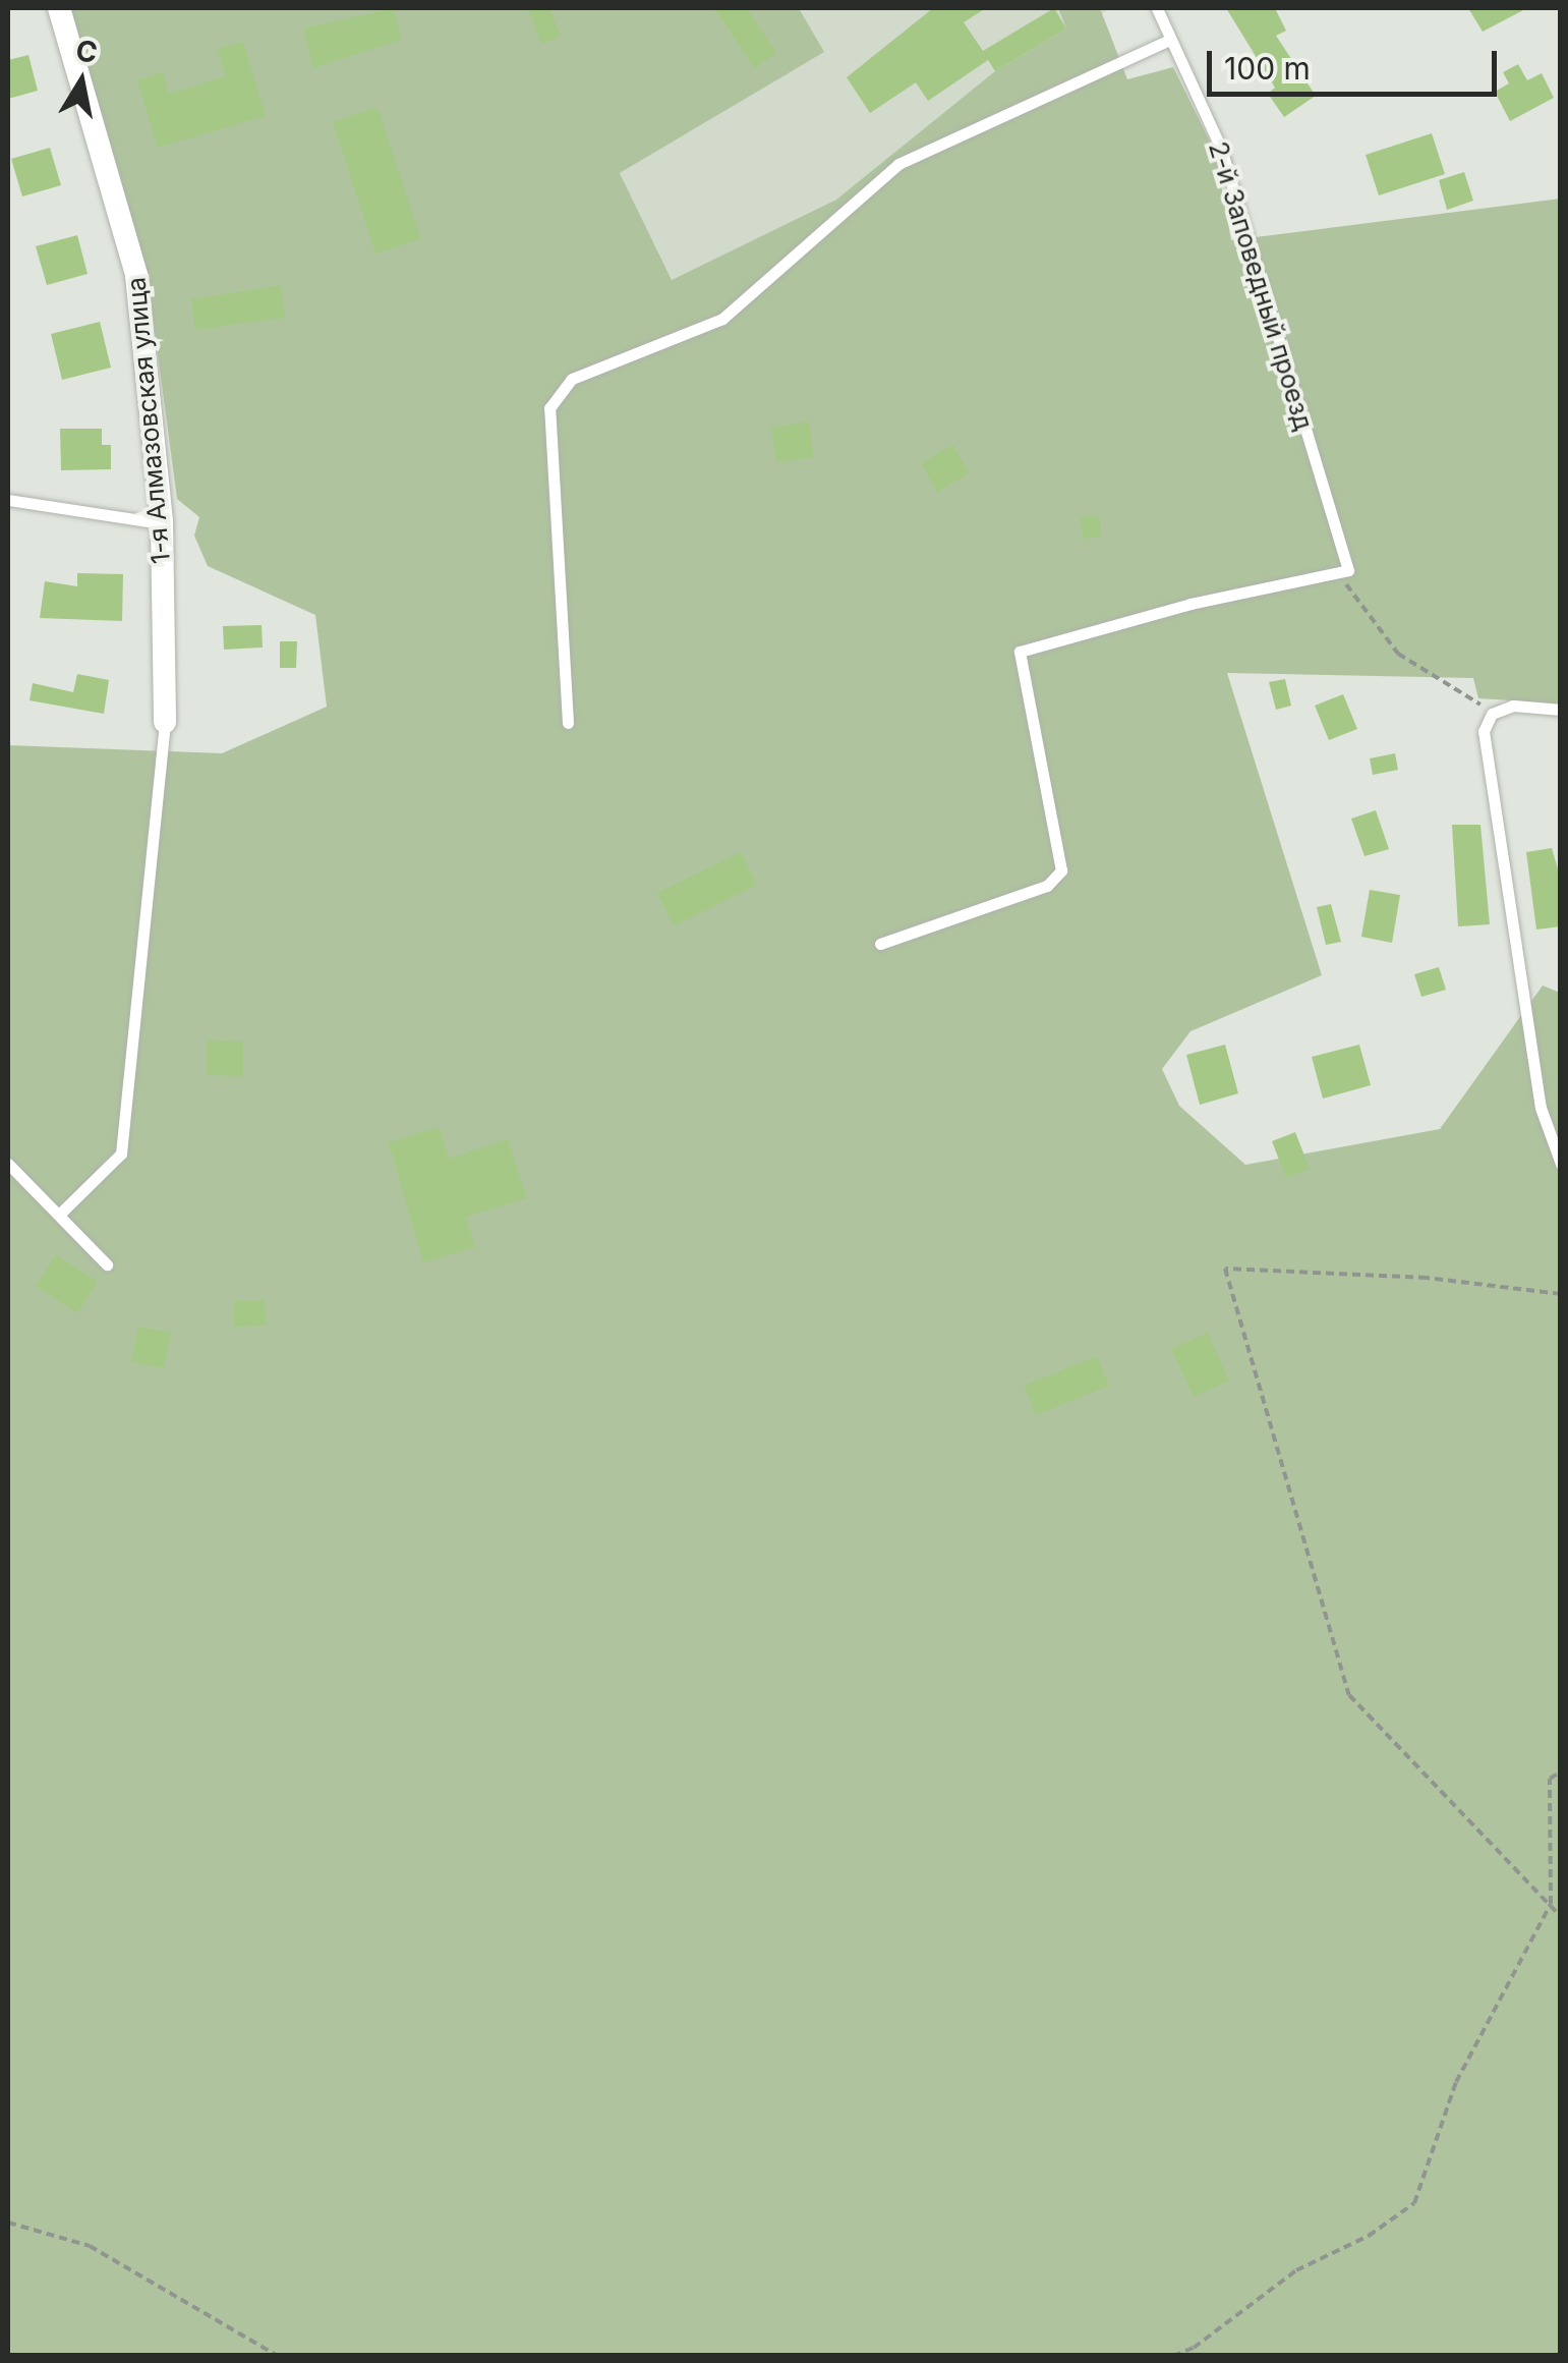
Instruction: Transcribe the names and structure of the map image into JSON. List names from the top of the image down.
{
  "streets": {
    "street": ["1-я Алмазовская улица"],
    "lane": ["2-й Заповедный проезд"]
  },
  "scale_bar": "100 m",
  "north": "top"
}
